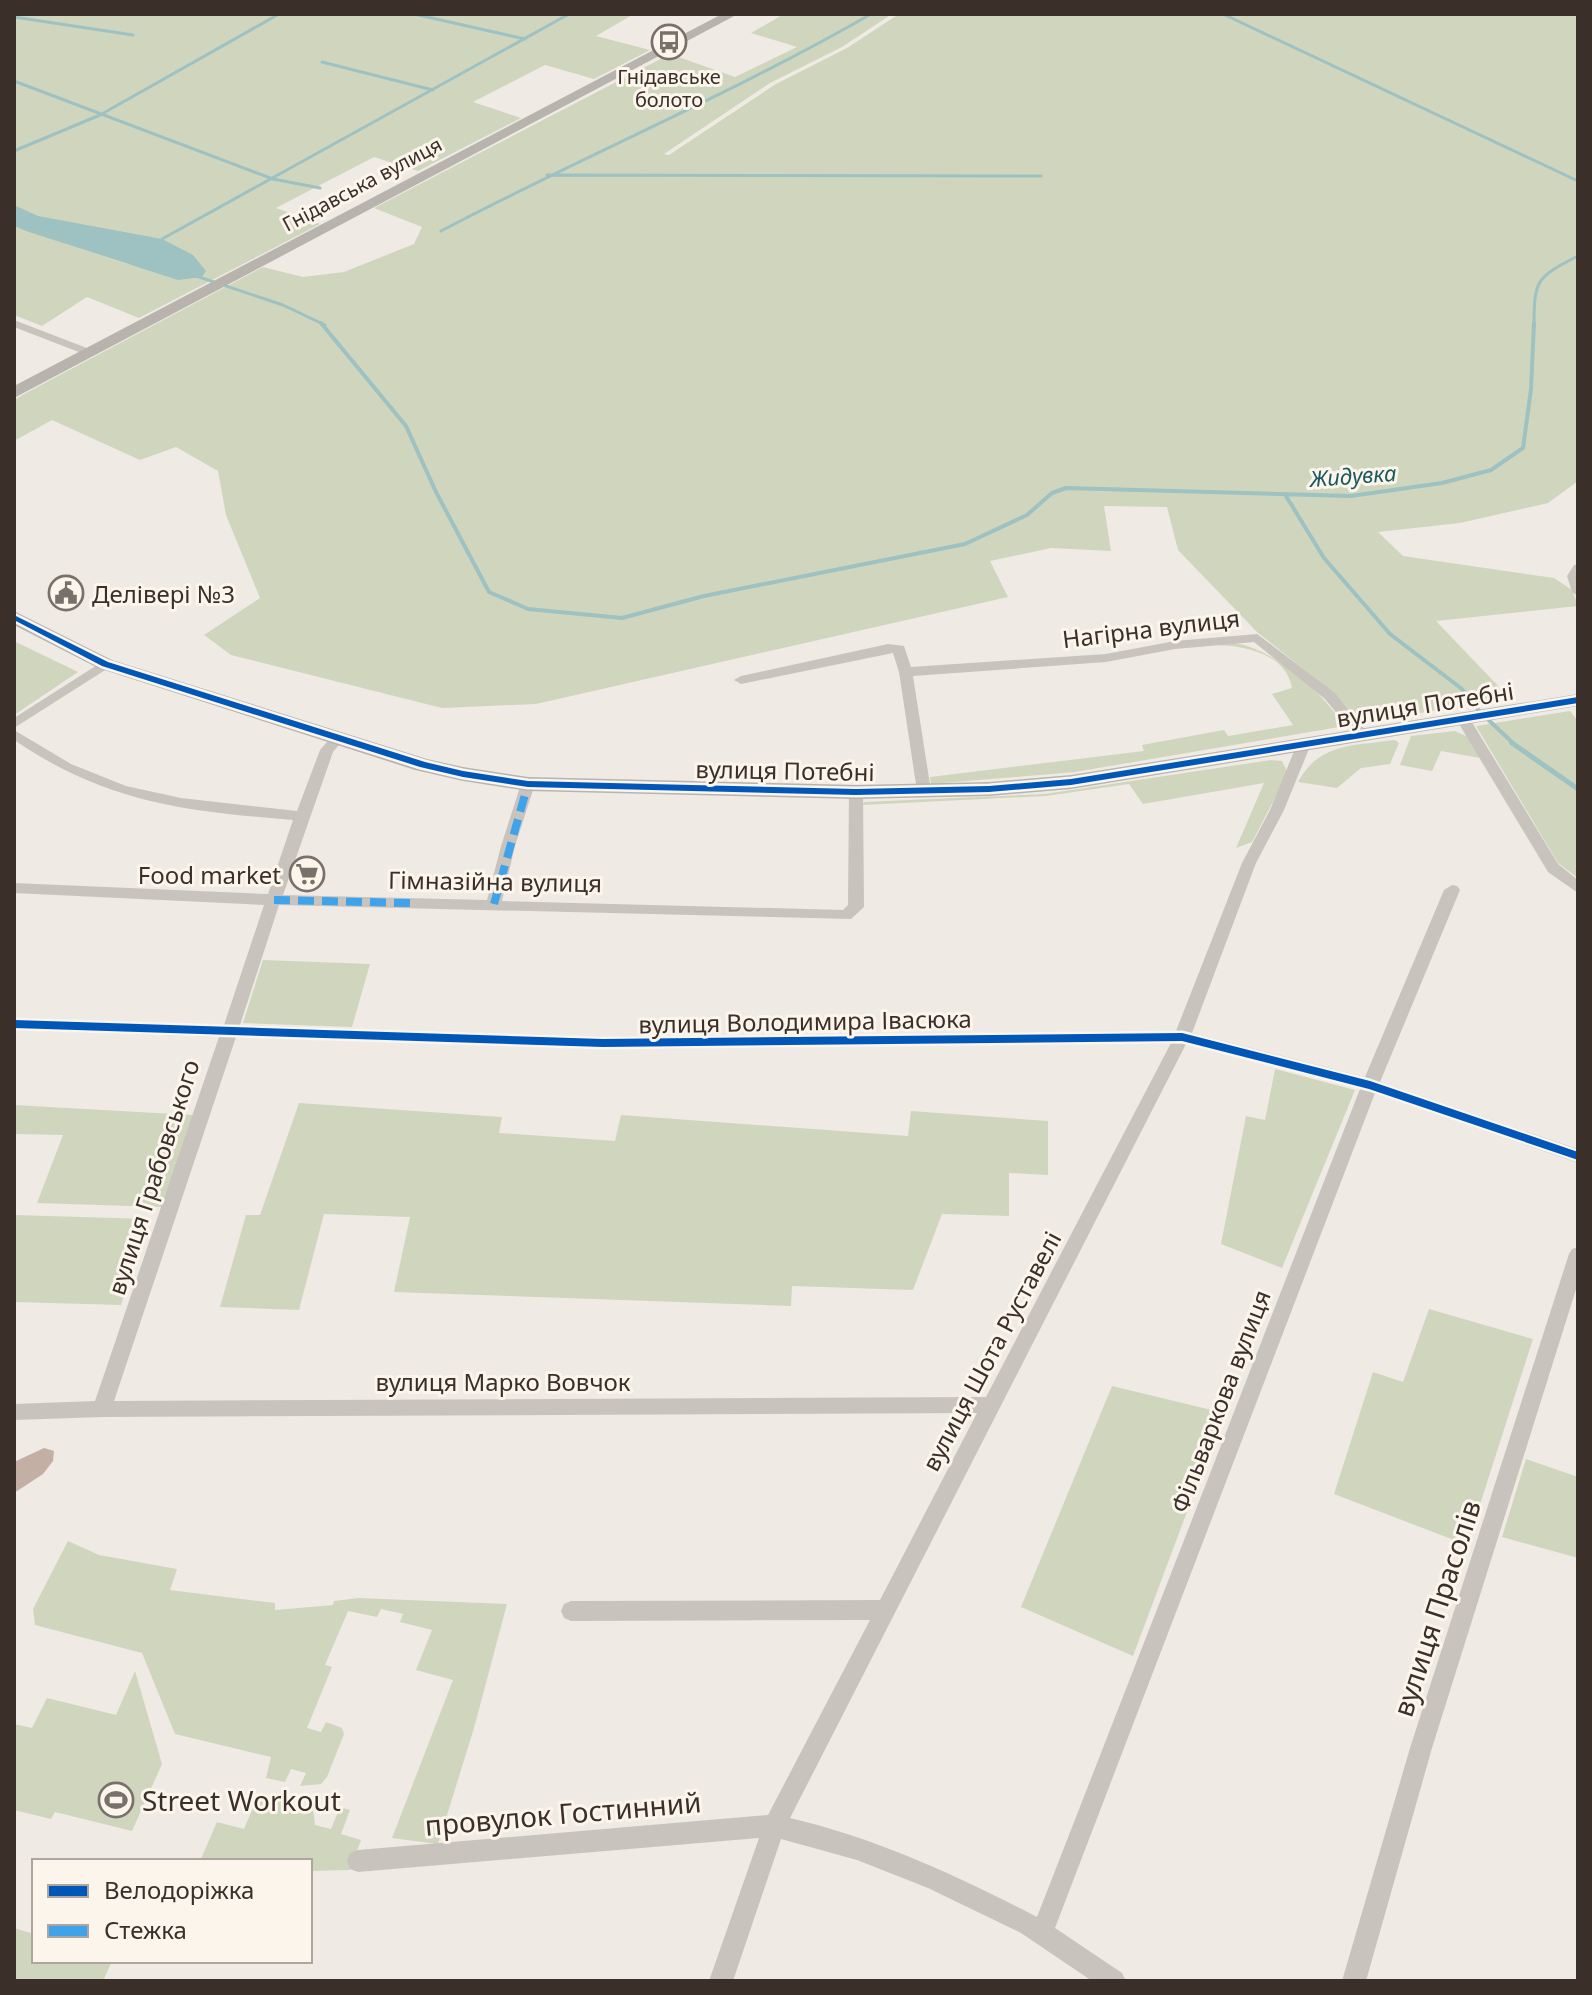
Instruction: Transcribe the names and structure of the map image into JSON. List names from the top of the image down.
{
  "streets": {
    "street": [
      "Гнідавська вулиця",
      "Нагірна вулиця",
      "вулиця Потебні",
      "Гімназійна вулиця",
      "вулиця Володимира Івасюка",
      "вулиця Грабовського",
      "вулиця Шота Руставелі",
      "вулиця Марко Вовчок",
      "Фільваркова вулиця",
      "вулиця Прасолів",
      "провулок Гостинний"
    ]
  },
  "crossings": [
    ["Нагірна вулиця", "вулиця Потебні"],
    ["вулиця Потебні", "Гімназійна вулиця"],
    ["вулиця Потебні", "вулиця Грабовського"],
    ["вулиця Потебні", "вулиця Шота Руставелі"],
    ["Гімназійна вулиця", "вулиця Грабовського"],
    ["вулиця Володимира Івасюка", "вулиця Грабовського"],
    ["вулиця Володимира Івасюка", "вулиця Шота Руставелі"],
    ["вулиця Володимира Івасюка", "Фільваркова вулиця"],
    ["вулиця Грабовського", "вулиця Марко Вовчок"],
    ["вулиця Шота Руставелі", "вулиця Марко Вовчок"],
    ["вулиця Шота Руставелі", "провулок Гостинний"],
    ["Фільваркова вулиця", "провулок Гостинний"]
  ],
  "water": ["Жидувка"],
  "places": {
    "bus stop": ["Гнідавське болото"],
    "public building": ["Делівері №3"],
    "supermarket": ["Food market"],
    "sports": ["Street Workout"]
  },
  "legend": ["Велодоріжка", "Стежка"]
}
